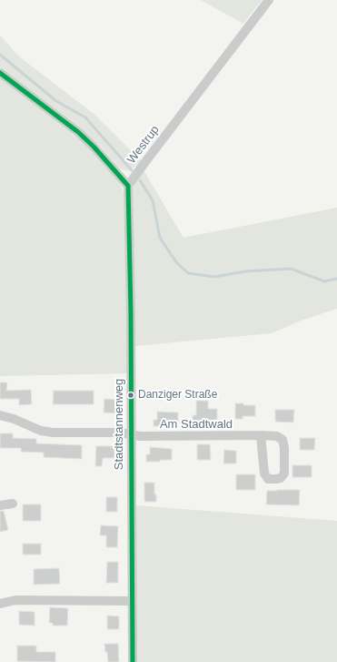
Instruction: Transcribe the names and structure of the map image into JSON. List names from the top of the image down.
{
  "streets": {
    "street": ["Westrup", "Stadtstannenweg", "Am Stadtwald"]
  },
  "crossings": [
    ["Westrup", "Stadtstannenweg"],
    ["Stadtstannenweg", "Am Stadtwald"]
  ],
  "places": ["Danziger Straße"]
}
